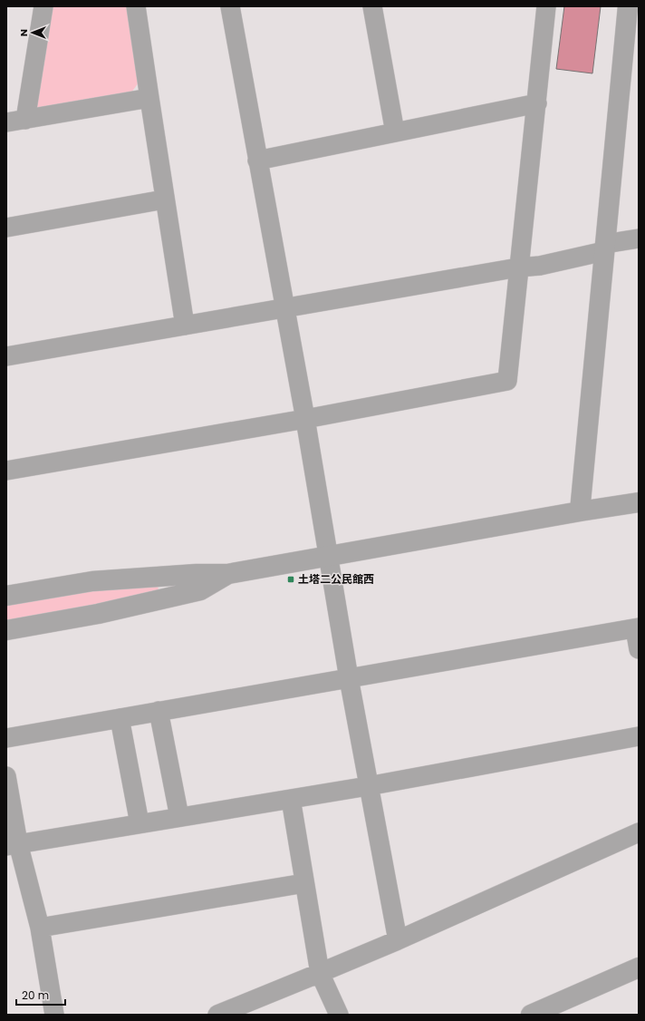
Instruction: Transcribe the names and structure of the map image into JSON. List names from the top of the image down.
{
  "places": {
    "transit": ["土塔二公民館西"]
  },
  "scale_bar": "20 m",
  "north": "left"
}
